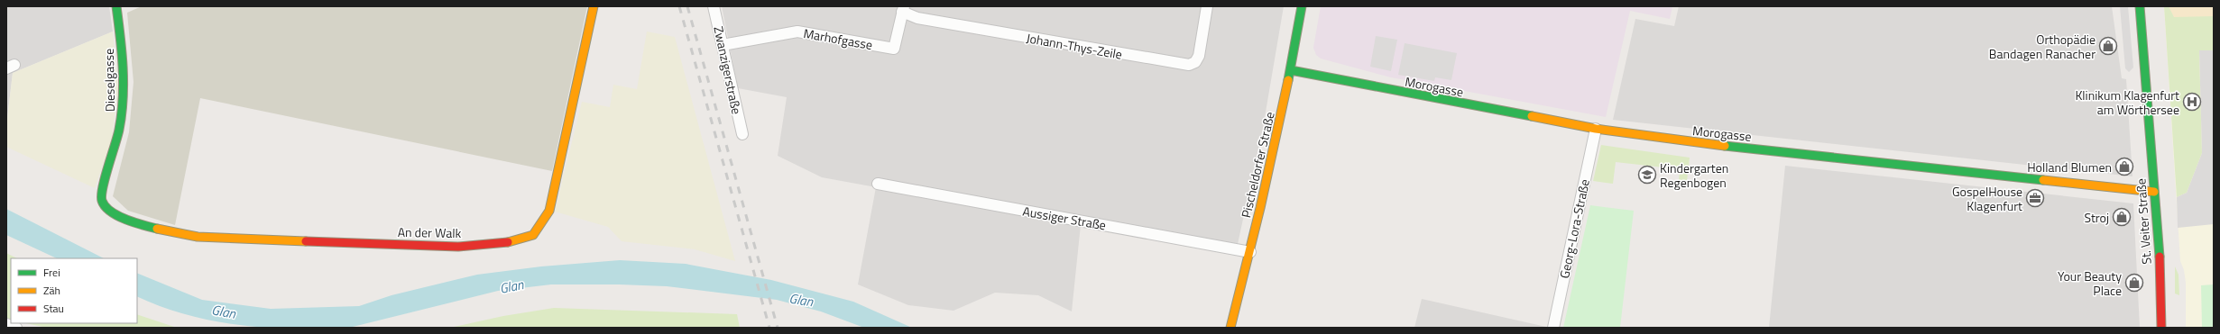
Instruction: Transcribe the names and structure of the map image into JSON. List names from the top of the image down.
{
  "streets": {
    "street": [
      "Marhofgasse",
      "Johann-Thys-Zeile",
      "Zwanzigerstraße",
      "Dieselgasse",
      "Morogasse",
      "Pischeldorfer Straße",
      "Aussiger Straße",
      "St. Veiter Straße",
      "Georg-Lora-Straße",
      "An der Walk"
    ]
  },
  "crossings": [
    ["Marhofgasse", "Johann-Thys-Zeile"],
    ["Marhofgasse", "Zwanzigerstraße"],
    ["Dieselgasse", "An der Walk"],
    ["Morogasse", "Pischeldorfer Straße"],
    ["Morogasse", "St. Veiter Straße"],
    ["Morogasse", "Georg-Lora-Straße"],
    ["Pischeldorfer Straße", "Aussiger Straße"]
  ],
  "water": ["Glan"],
  "places": {
    "shop": [
      "Orthopädie Bandagen Ranacher",
      "Holland Blumen",
      "Stroj",
      "Your Beauty Place"
    ],
    "hospital": ["Klinikum Klagenfurt am Wörthersee"],
    "school or university": ["Kindergarten Regenbogen"],
    "office": ["GospelHouse Klagenfurt"]
  },
  "legend": ["Frei", "Zäh", "Stau"]
}
